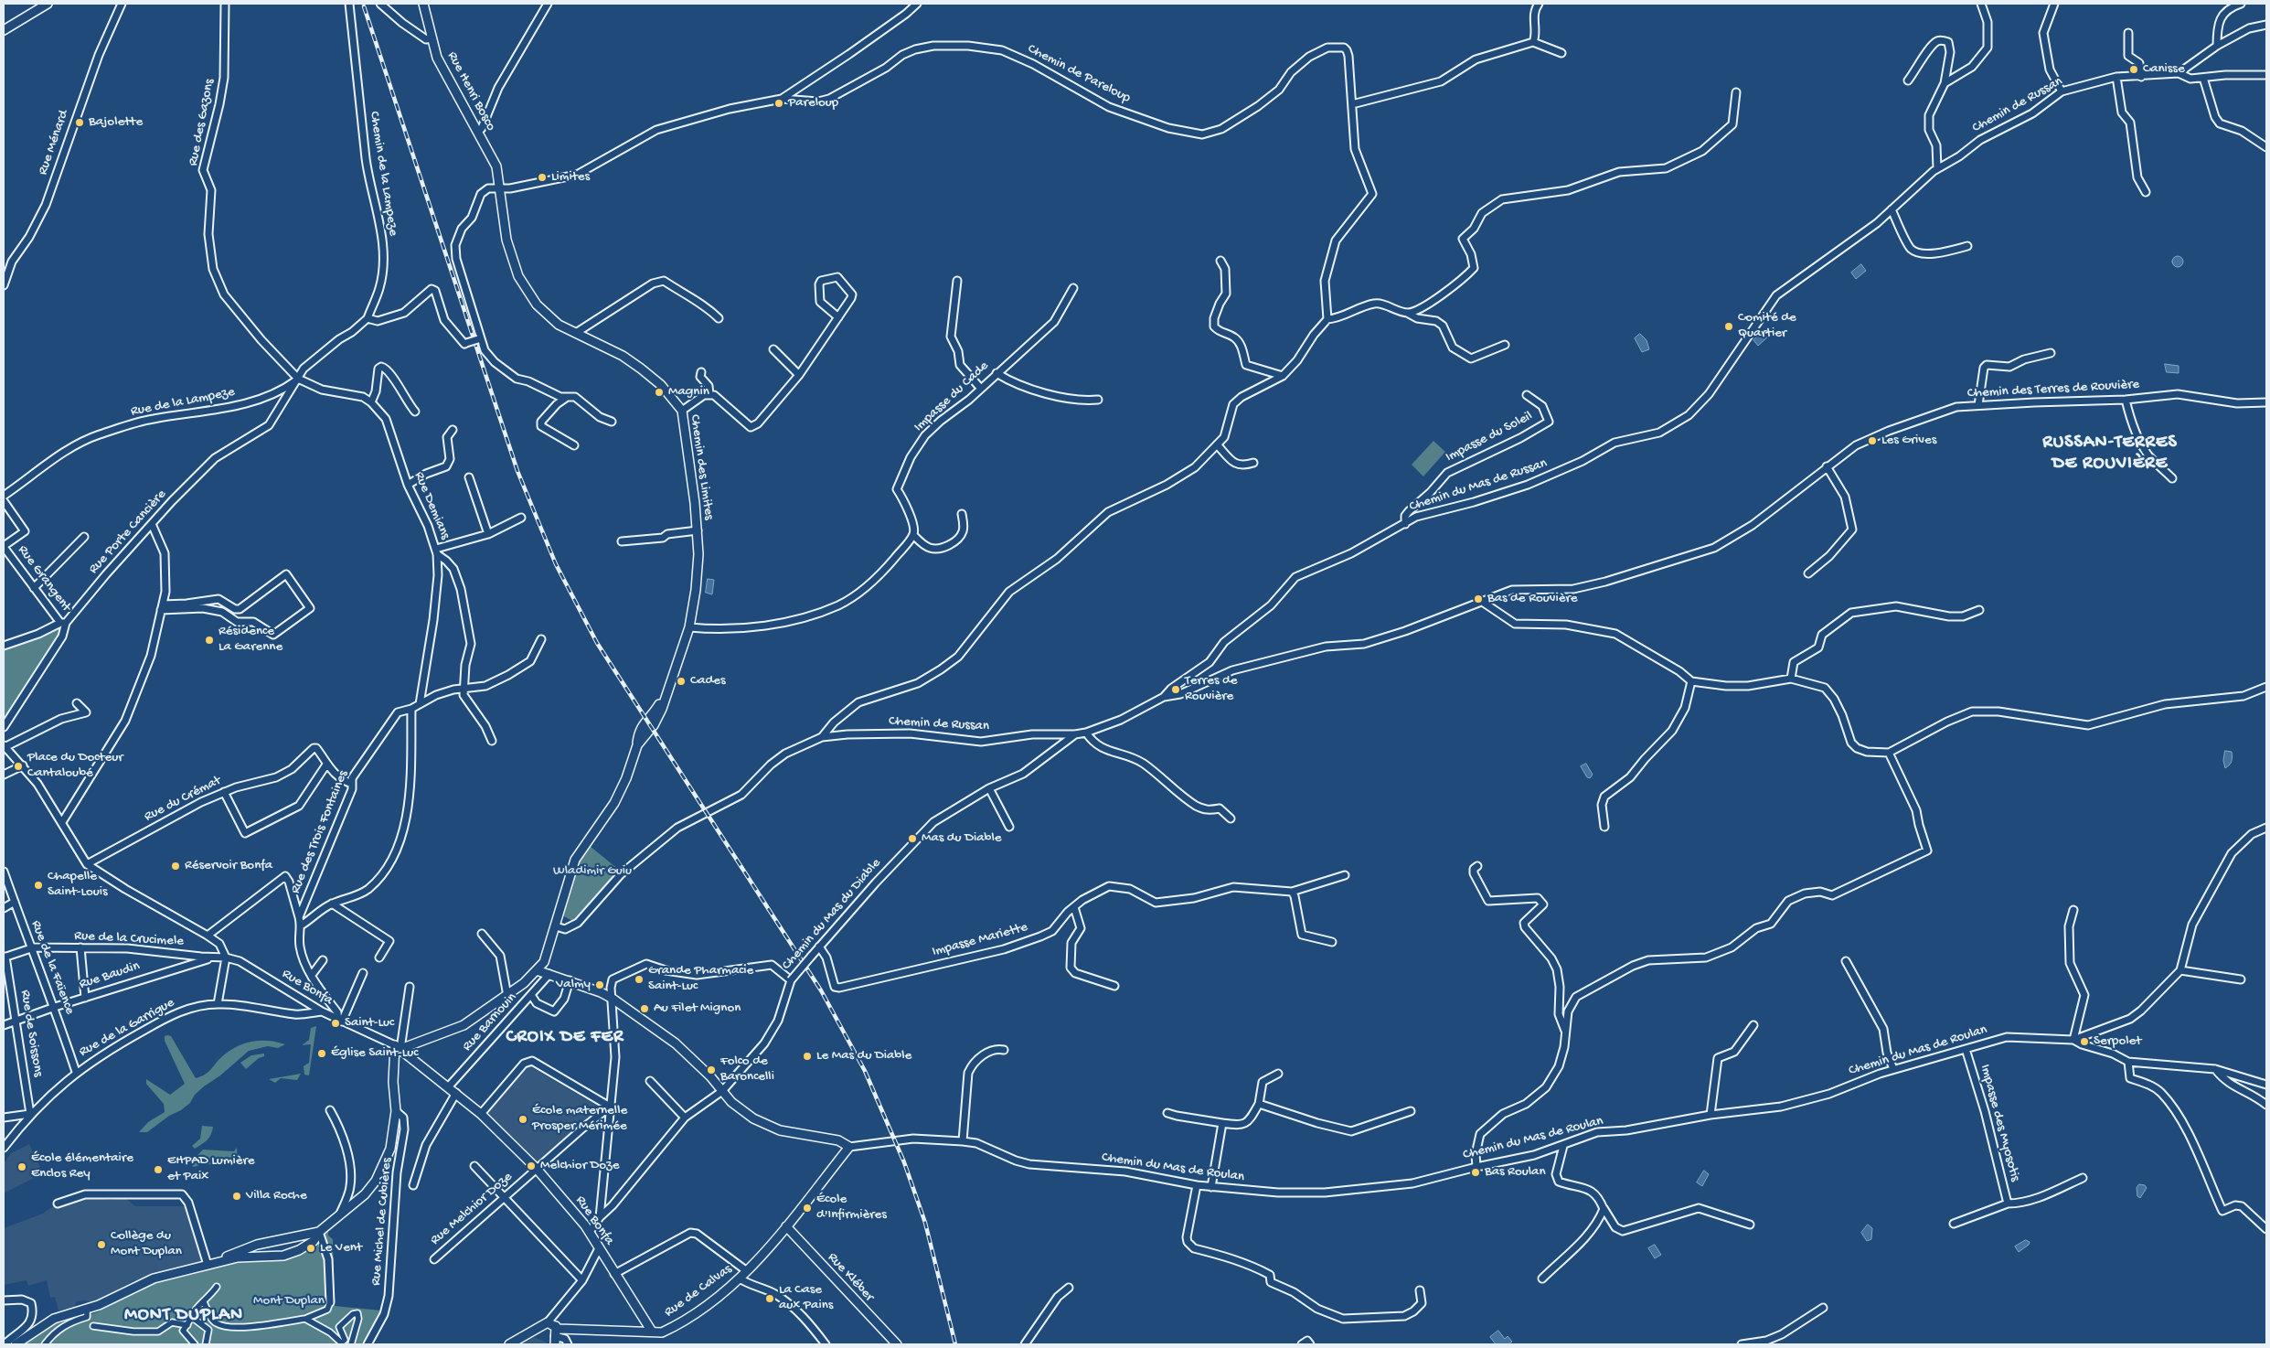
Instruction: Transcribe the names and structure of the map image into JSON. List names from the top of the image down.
{
  "streets": {
    "street": [
      "Chemin de Pareloup",
      "Rue Henri Bosco",
      "Chemin de Russan",
      "Rue des Gazons",
      "Rue Ménard",
      "Chemin de la Lampeze",
      "Chemin des Terres de Rouvière",
      "Impasse du Cade",
      "Rue de la Lampeze",
      "Impasse du Soleil",
      "Chemin des Limites",
      "Chemin du Mas de Russan",
      "Rue Demians",
      "Rue Porte Cancière",
      "Rue Grangent",
      "Rue du Crémat",
      "Rue des Trois Fontaines",
      "Chemin du Mas du Diable",
      "Rue de la Crucimele",
      "Impasse Mariette",
      "Rue de la Faïence",
      "Rue Baudin",
      "Rue Bonfa",
      "Rue Barnouin",
      "Rue de la Garrigue",
      "Rue de Soissons",
      "Chemin du Mas de Roulan",
      "Impasse des Myosotis",
      "Rue Melchior Doze",
      "Rue Michel de Cubières",
      "Rue Kléber",
      "Rue de Calvas"
    ]
  },
  "crossings": [
    ["Rue Henri Bosco", "Chemin des Limites"],
    ["Chemin de Russan", "Chemin des Limites"],
    ["Chemin de Russan", "Chemin du Mas de Russan"],
    ["Chemin de Russan", "Chemin du Mas du Diable"],
    ["Rue des Gazons", "Rue de la Lampeze"],
    ["Rue des Gazons", "Rue Demians"],
    ["Rue des Gazons", "Rue Porte Cancière"],
    ["Chemin des Terres de Rouvière", "Chemin du Mas de Russan"],
    ["Rue de la Lampeze", "Rue Demians"],
    ["Rue de la Lampeze", "Rue Porte Cancière"],
    ["Impasse du Soleil", "Chemin du Mas de Russan"],
    ["Rue Demians", "Rue Porte Cancière"],
    ["Rue Demians", "Rue des Trois Fontaines"],
    ["Rue Porte Cancière", "Rue Grangent"],
    ["Rue du Crémat", "Rue des Trois Fontaines"],
    ["Rue du Crémat", "Rue Bonfa"],
    ["Chemin du Mas du Diable", "Impasse Mariette"],
    ["Rue de la Crucimele", "Rue de la Faïence"],
    ["Rue de la Crucimele", "Rue Baudin"],
    ["Rue de la Crucimele", "Rue Bonfa"],
    ["Rue de la Faïence", "Rue Baudin"],
    ["Rue de la Faïence", "Rue de la Garrigue"],
    ["Rue Baudin", "Rue Bonfa"],
    ["Rue Baudin", "Rue de Soissons"],
    ["Rue Bonfa", "Rue Barnouin"],
    ["Rue Bonfa", "Rue de la Garrigue"],
    ["Rue Bonfa", "Rue Melchior Doze"],
    ["Rue Bonfa", "Rue Michel de Cubières"],
    ["Rue Bonfa", "Rue de Calvas"],
    ["Rue de la Garrigue", "Rue de Soissons"],
    ["Chemin du Mas de Roulan", "Impasse des Myosotis"],
    ["Chemin du Mas de Roulan", "Rue de Calvas"],
    ["Rue Kléber", "Rue de Calvas"]
  ],
  "districts": ["RUSSAN-TERRES DE ROUVIÈRE", "CROIX DE FER", "MONT DUPLAN"],
  "parks": ["Wladimir Guiu", "Mont Duplan"],
  "places": [
    "Canisse",
    "Pareloup",
    "Bajolette",
    "Limites",
    "Comité de Quartier",
    "Magnin",
    "Les Grives",
    "Bas de Rouvière",
    "Résidence La Garenne",
    "Cades",
    "Terres de Rouvière",
    "Place du Docteur Cantaloubé",
    "Mas du Diable",
    "Réservoir Bonfa",
    "Chapelle Saint-Louis",
    "Grande Pharmacie Saint-Luc",
    "Valmy",
    "Au Filet Mignon",
    "Saint-Luc",
    "Serpolet",
    "Église Saint-Luc",
    "Le Mas du Diable",
    "Folco de Baroncelli",
    "École maternelle Prosper Mérimée",
    "Melchior Doze",
    "École élémentaire Enclos Rey",
    "EHPAD Lumière et Paix",
    "Bas Roulan",
    "Villa Roche",
    "École d'Infirmières",
    "Collège du Mont Duplan",
    "Le Vent",
    "La Case aux Pains"
  ]
}
